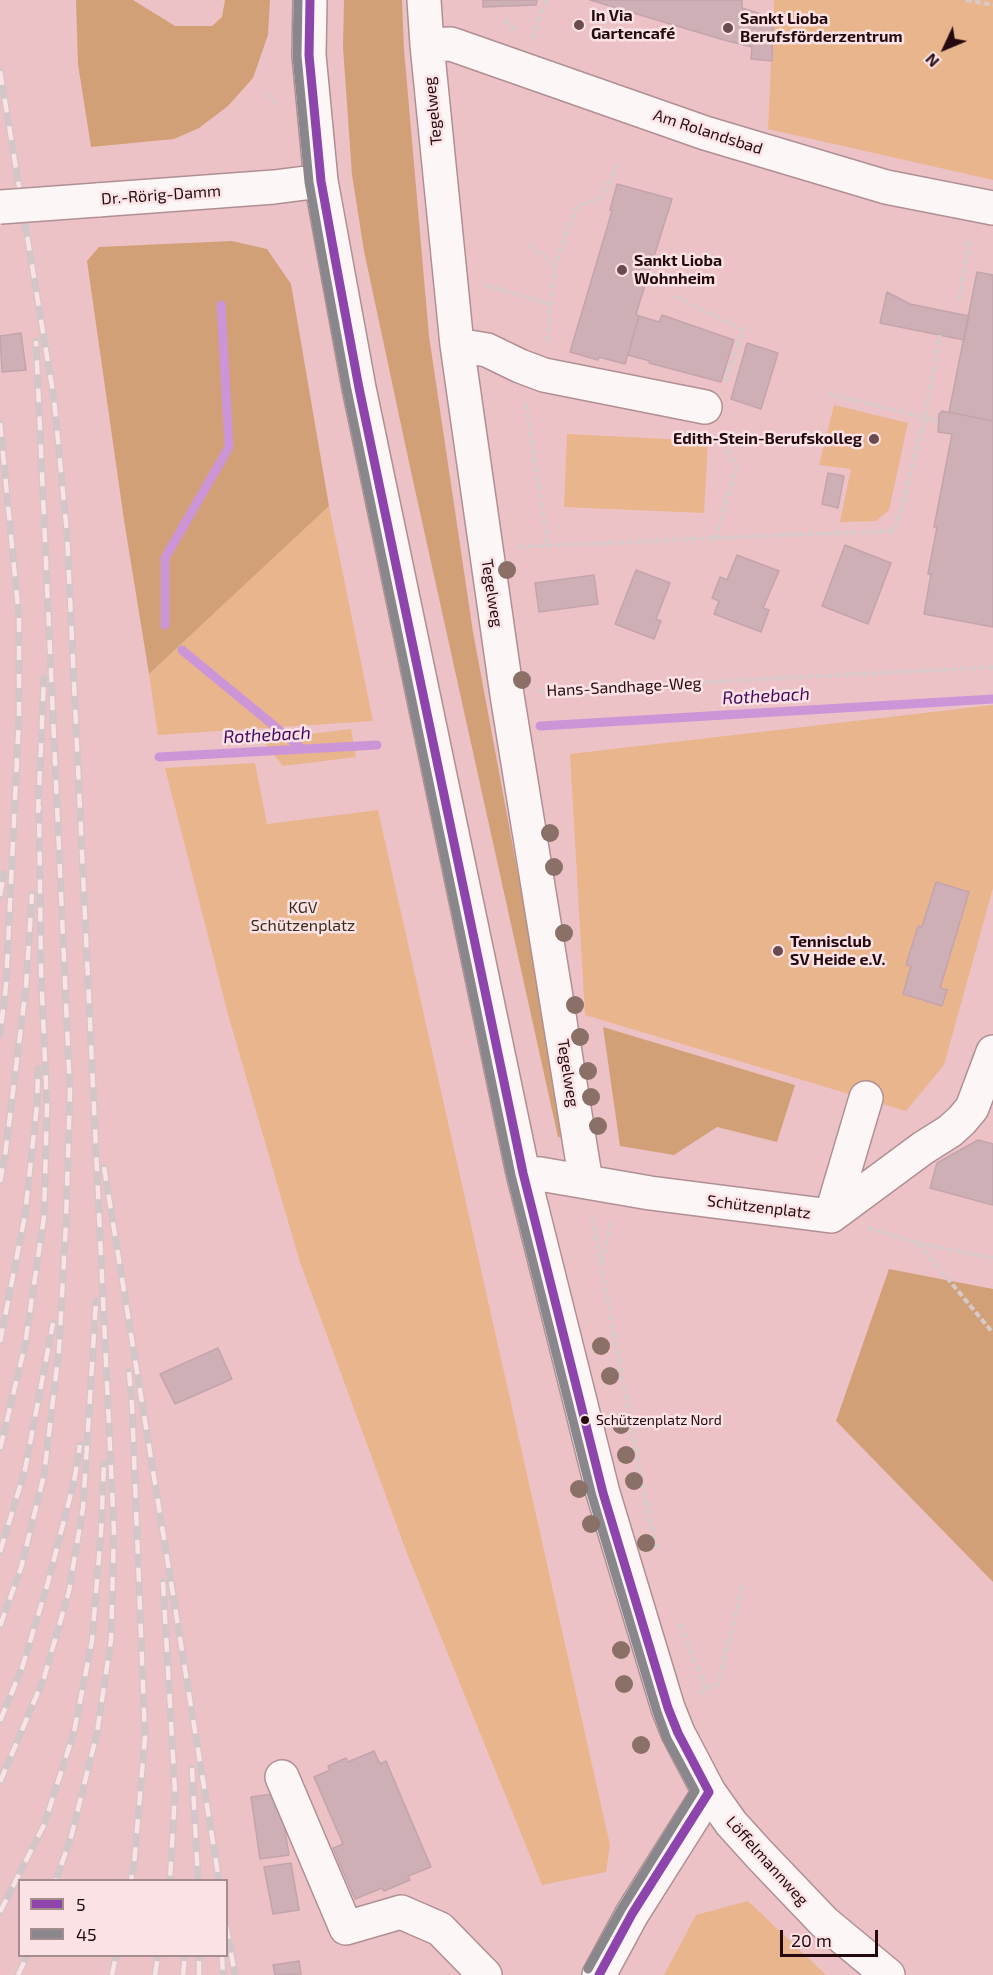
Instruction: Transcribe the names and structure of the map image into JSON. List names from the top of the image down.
{
  "streets": {
    "street": [
      "Tegelweg",
      "Am Rolandsbad",
      "Dr.-Rörig-Damm",
      "Schützenplatz",
      "Löffelmannweg"
    ],
    "path": ["Hans-Sandhage-Weg"]
  },
  "crossings": [
    ["Tegelweg", "Am Rolandsbad"],
    ["Tegelweg", "Hans-Sandhage-Weg"],
    ["Tegelweg", "Schützenplatz"],
    ["Dr.-Rörig-Damm", "Löffelmannweg"],
    ["Schützenplatz", "Löffelmannweg"]
  ],
  "water": ["Rothebach"],
  "parks": ["KGV Schützenplatz"],
  "places": [
    "In Via Gartencafé",
    "Sankt Lioba Berufsförderzentrum",
    "Sankt Lioba Wohnheim",
    "Edith-Stein-Berufskolleg",
    "Tennisclub SV Heide e.V.",
    "Schützenplatz Nord"
  ],
  "lines": ["transit line 5", "transit line 45"],
  "legend": ["5", "45"],
  "scale_bar": "20 m",
  "north": "bottom left"
}
